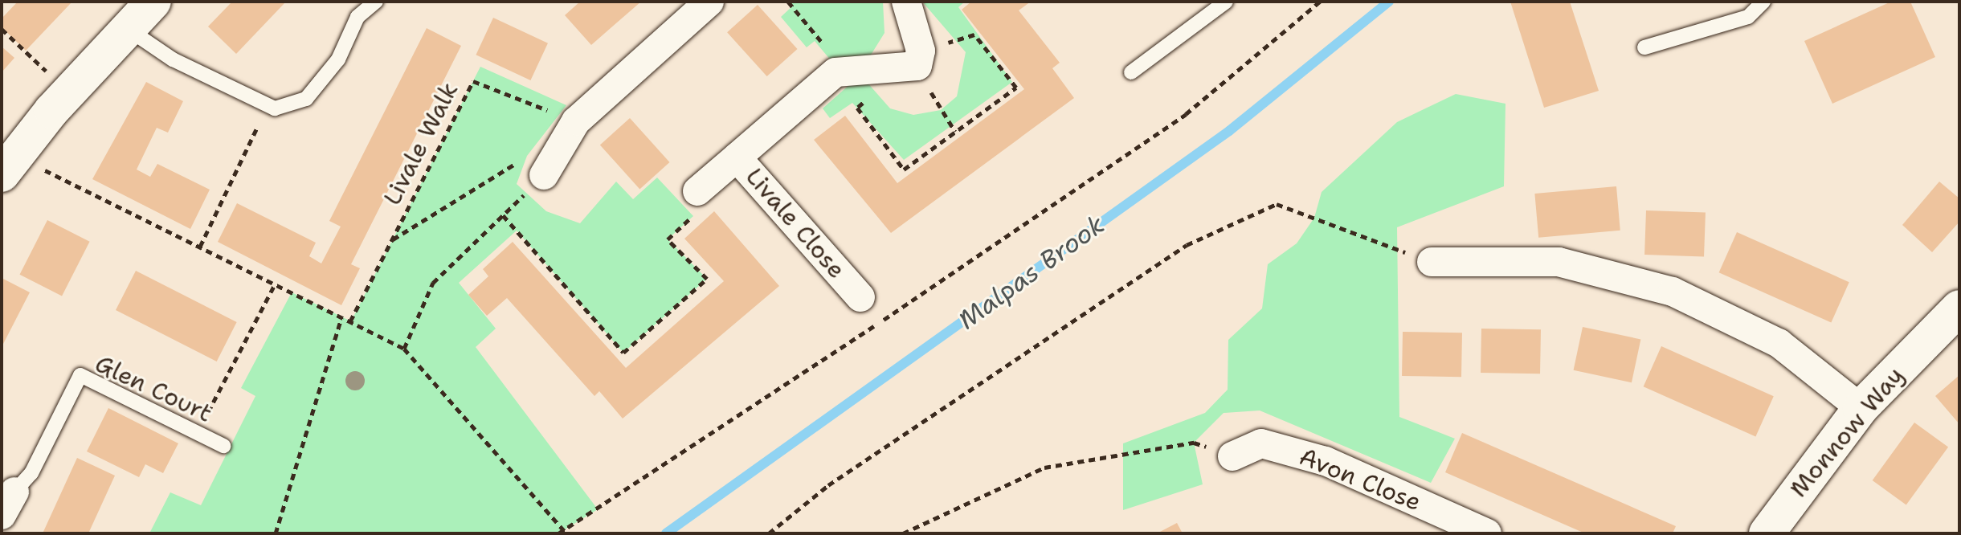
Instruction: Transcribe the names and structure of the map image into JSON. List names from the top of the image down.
{
  "streets": {
    "street": ["Livale Close", "Monnow Way", "Avon Close"],
    "lane": ["Glen Court"],
    "path": ["Livale Walk"]
  },
  "water": ["Malpas Brook"]
}
